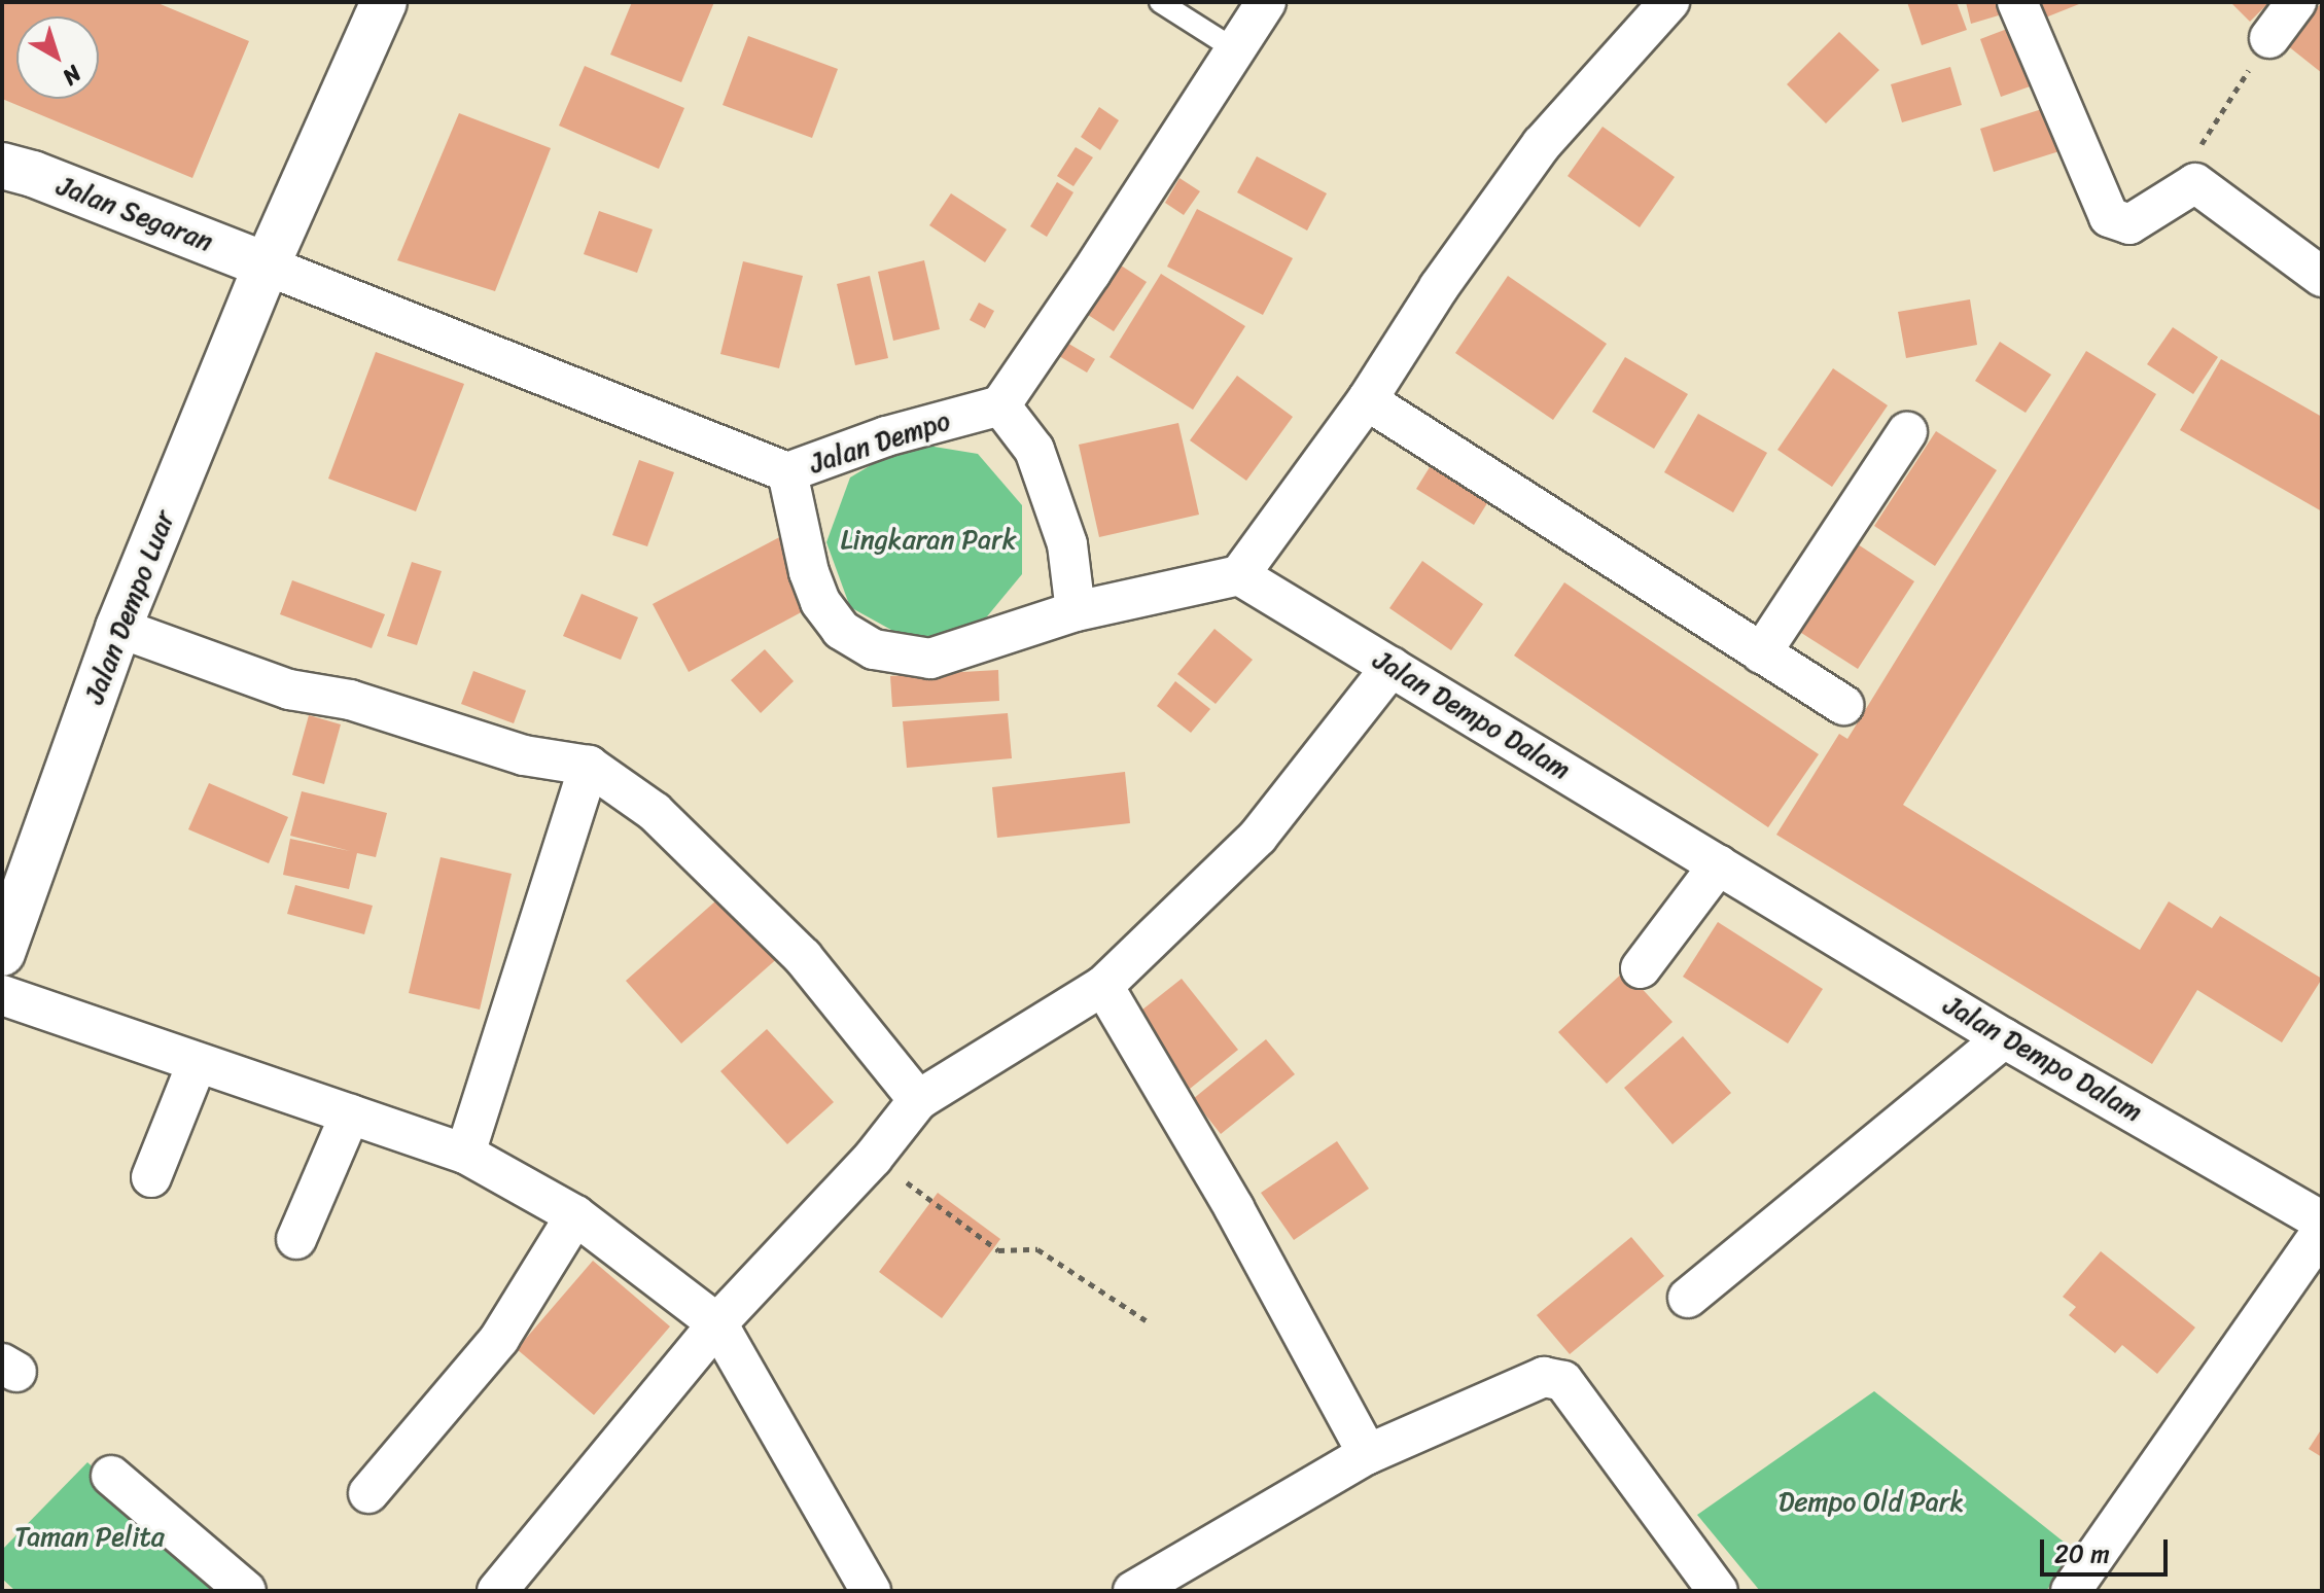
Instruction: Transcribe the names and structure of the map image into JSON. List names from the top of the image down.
{
  "streets": {
    "street": [
      "Jalan Segaran",
      "Jalan Dempo",
      "Jalan Dempo Luar",
      "Jalan Dempo Dalam"
    ]
  },
  "crossings": [
    ["Jalan Segaran", "Jalan Dempo"],
    ["Jalan Segaran", "Jalan Dempo Luar"],
    ["Jalan Dempo", "Jalan Dempo Luar"]
  ],
  "parks": ["Lingkaran Park", "Dempo Old Park", "Taman Pelita"],
  "scale_bar": "20 m",
  "north": "bottom right"
}
